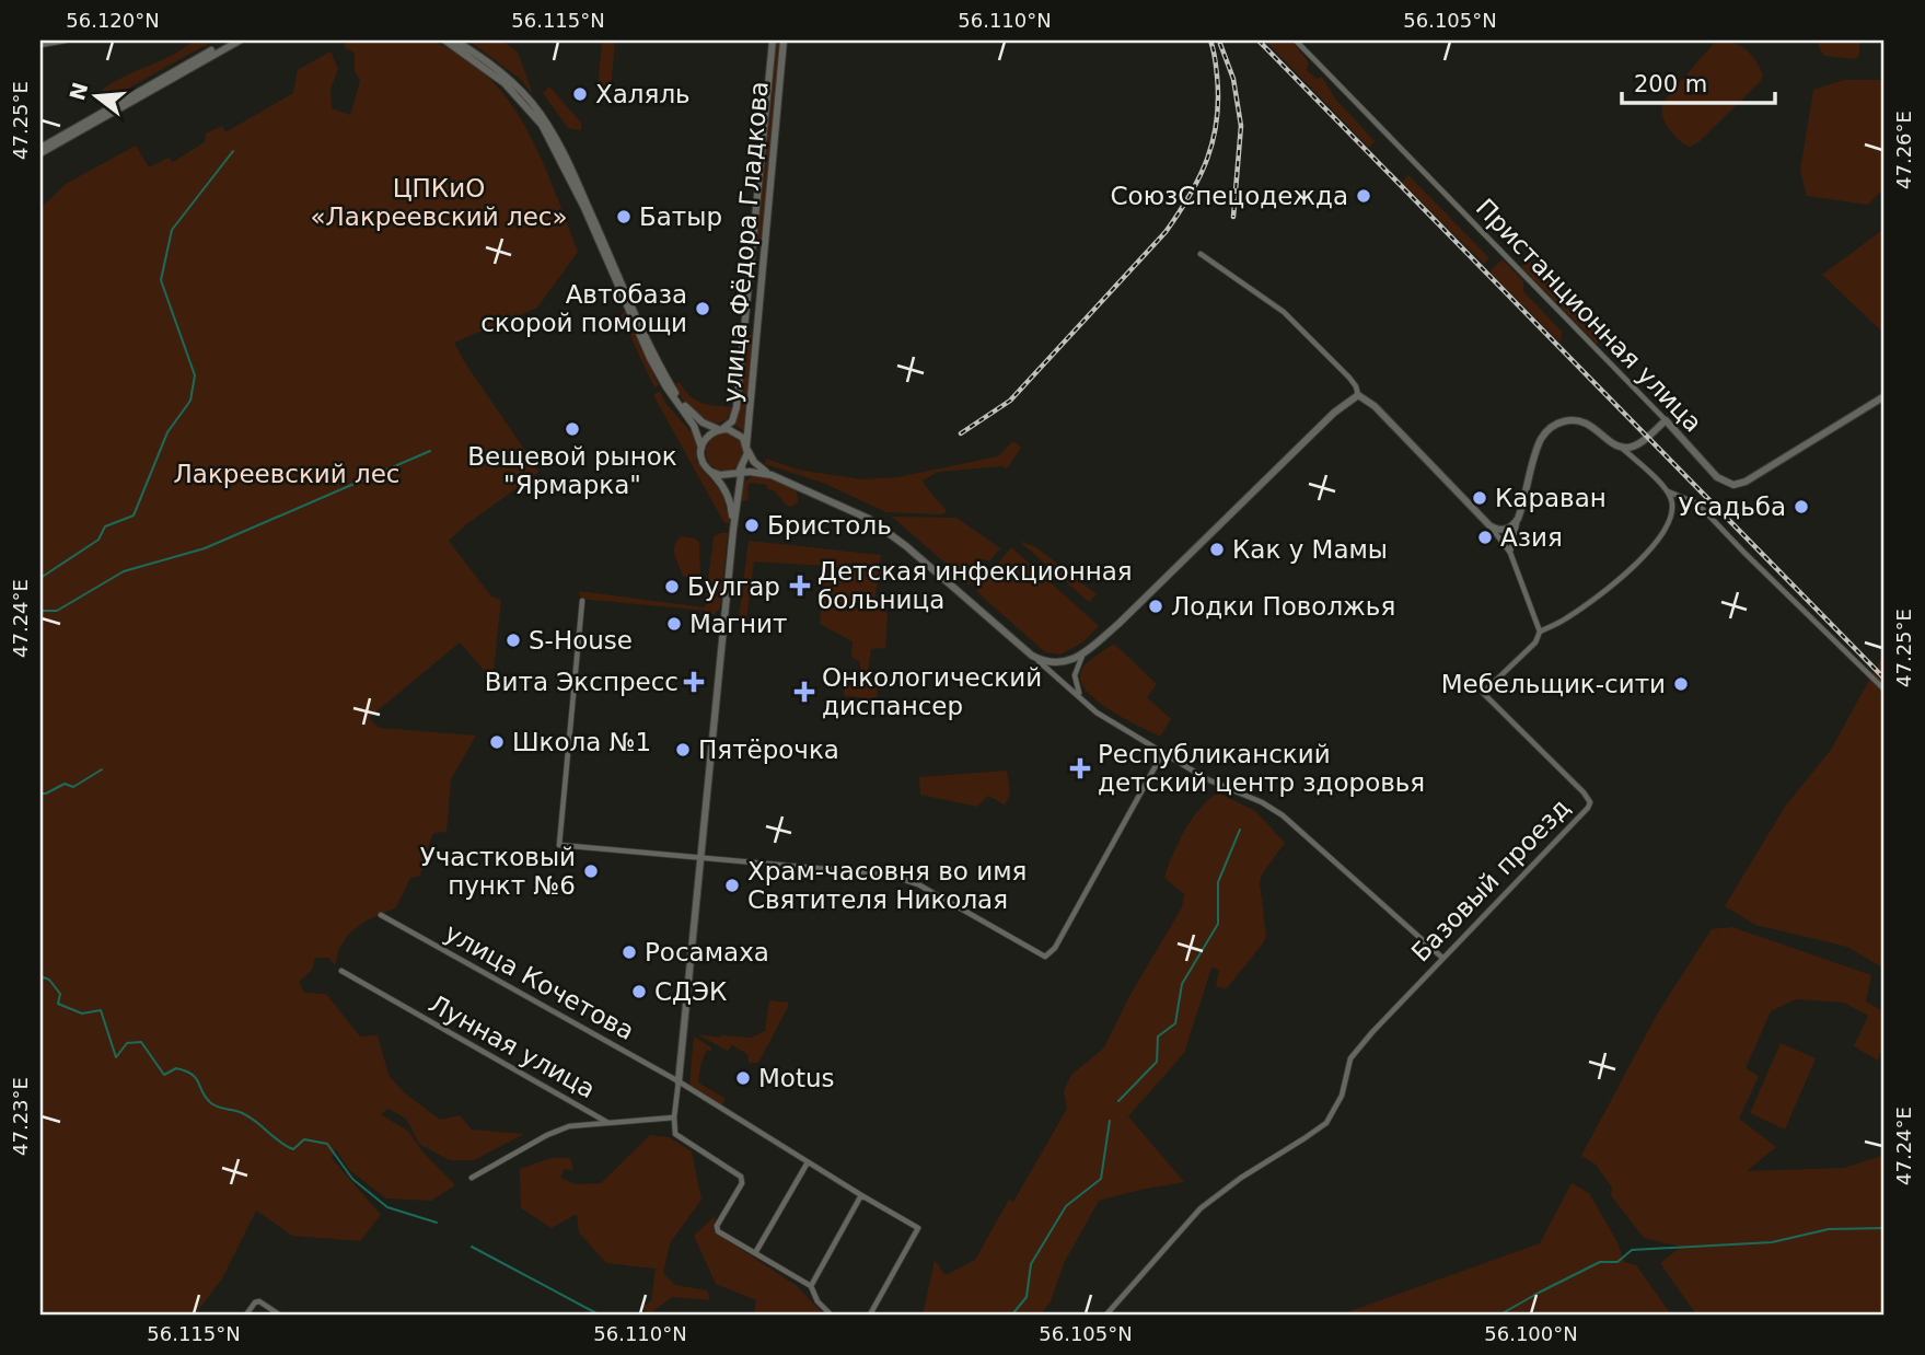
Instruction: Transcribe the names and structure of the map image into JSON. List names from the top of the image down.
{
  "streets": {
    "main road": ["улица Фёдора Гладкова", "Пристанционная улица"],
    "street": ["Базовый проезд", "улица Кочетова", "Лунная улица"]
  },
  "parks": ["ЦПКиО «Лакреевский лес»", "Лакреевский лес"],
  "places": {
    "other": [
      "Халяль",
      "СоюзСпецодежда",
      "Батыр",
      "Автобаза скорой помощи",
      "Вещевой рынок \"Ярмарка\"",
      "Караван",
      "Усадьба",
      "Бристоль",
      "Азия",
      "Как у Мамы",
      "Булгар",
      "Лодки Поволжья",
      "Магнит",
      "S-House",
      "Мебельщик-сити",
      "Школа №1",
      "Пятёрочка",
      "Участковый пункт №6",
      "Храм-часовня во имя Святителя Николая",
      "Росамаха",
      "СДЭК",
      "Motus"
    ],
    "health": [
      "Детская инфекционная больница",
      "Вита Экспресс",
      "Онкологический диспансер",
      "Республиканский детский центр здоровья"
    ]
  },
  "scale_bar": "200 m",
  "north": "left",
  "coordinates": [
    "56.120°N",
    "56.115°N",
    "56.110°N",
    "56.105°N",
    "47.25°E",
    "47.26°E",
    "47.24°E",
    "47.23°E",
    "56.100°N"
  ]
}
